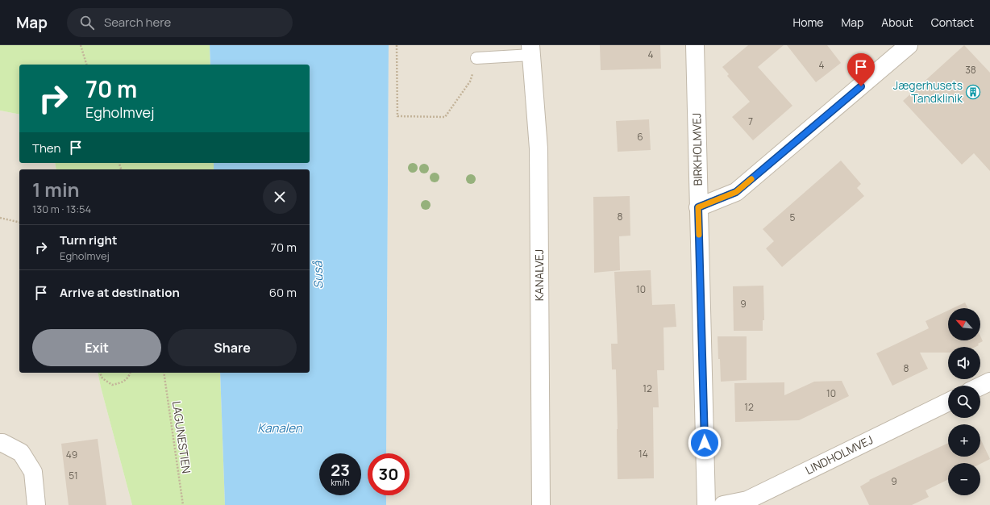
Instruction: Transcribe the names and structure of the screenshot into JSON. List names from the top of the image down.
{
  "streets": {
    "street": ["BIRKHOLMVEJ", "KANALVEJ", "LINDHOLMVEJ"],
    "path": ["LAGUNESTIEN"]
  },
  "water": ["Suså", "Kanalen"],
  "places": {
    "building": ["Jægerhusets Tandklinik"]
  },
  "house_numbers": [
    "4",
    "4",
    "38",
    "7",
    "6",
    "8",
    "5",
    "10",
    "9",
    "8",
    "12",
    "10",
    "12",
    "14",
    "49",
    "51",
    "9"
  ],
  "north": "top left",
  "page": {
    "header": "Map",
    "search": "Search here",
    "nav": [
      "Home",
      "Map",
      "About",
      "Contact"
    ],
    "turn": ["70 m", "Egholmvej"],
    "then": "Then",
    "heading": ["1 min", "130 m · 13:54"],
    "list": [
      {
        "name": "Turn right",
        "note": "Egholmvej",
        "value": "70 m"
      },
      {
        "name": "Arrive at destination",
        "value": "60 m"
      }
    ],
    "map_buttons": ["+", "−"],
    "buttons": ["Exit", "Share"],
    "speed": "23 km/h",
    "limit": "30"
  }
}
